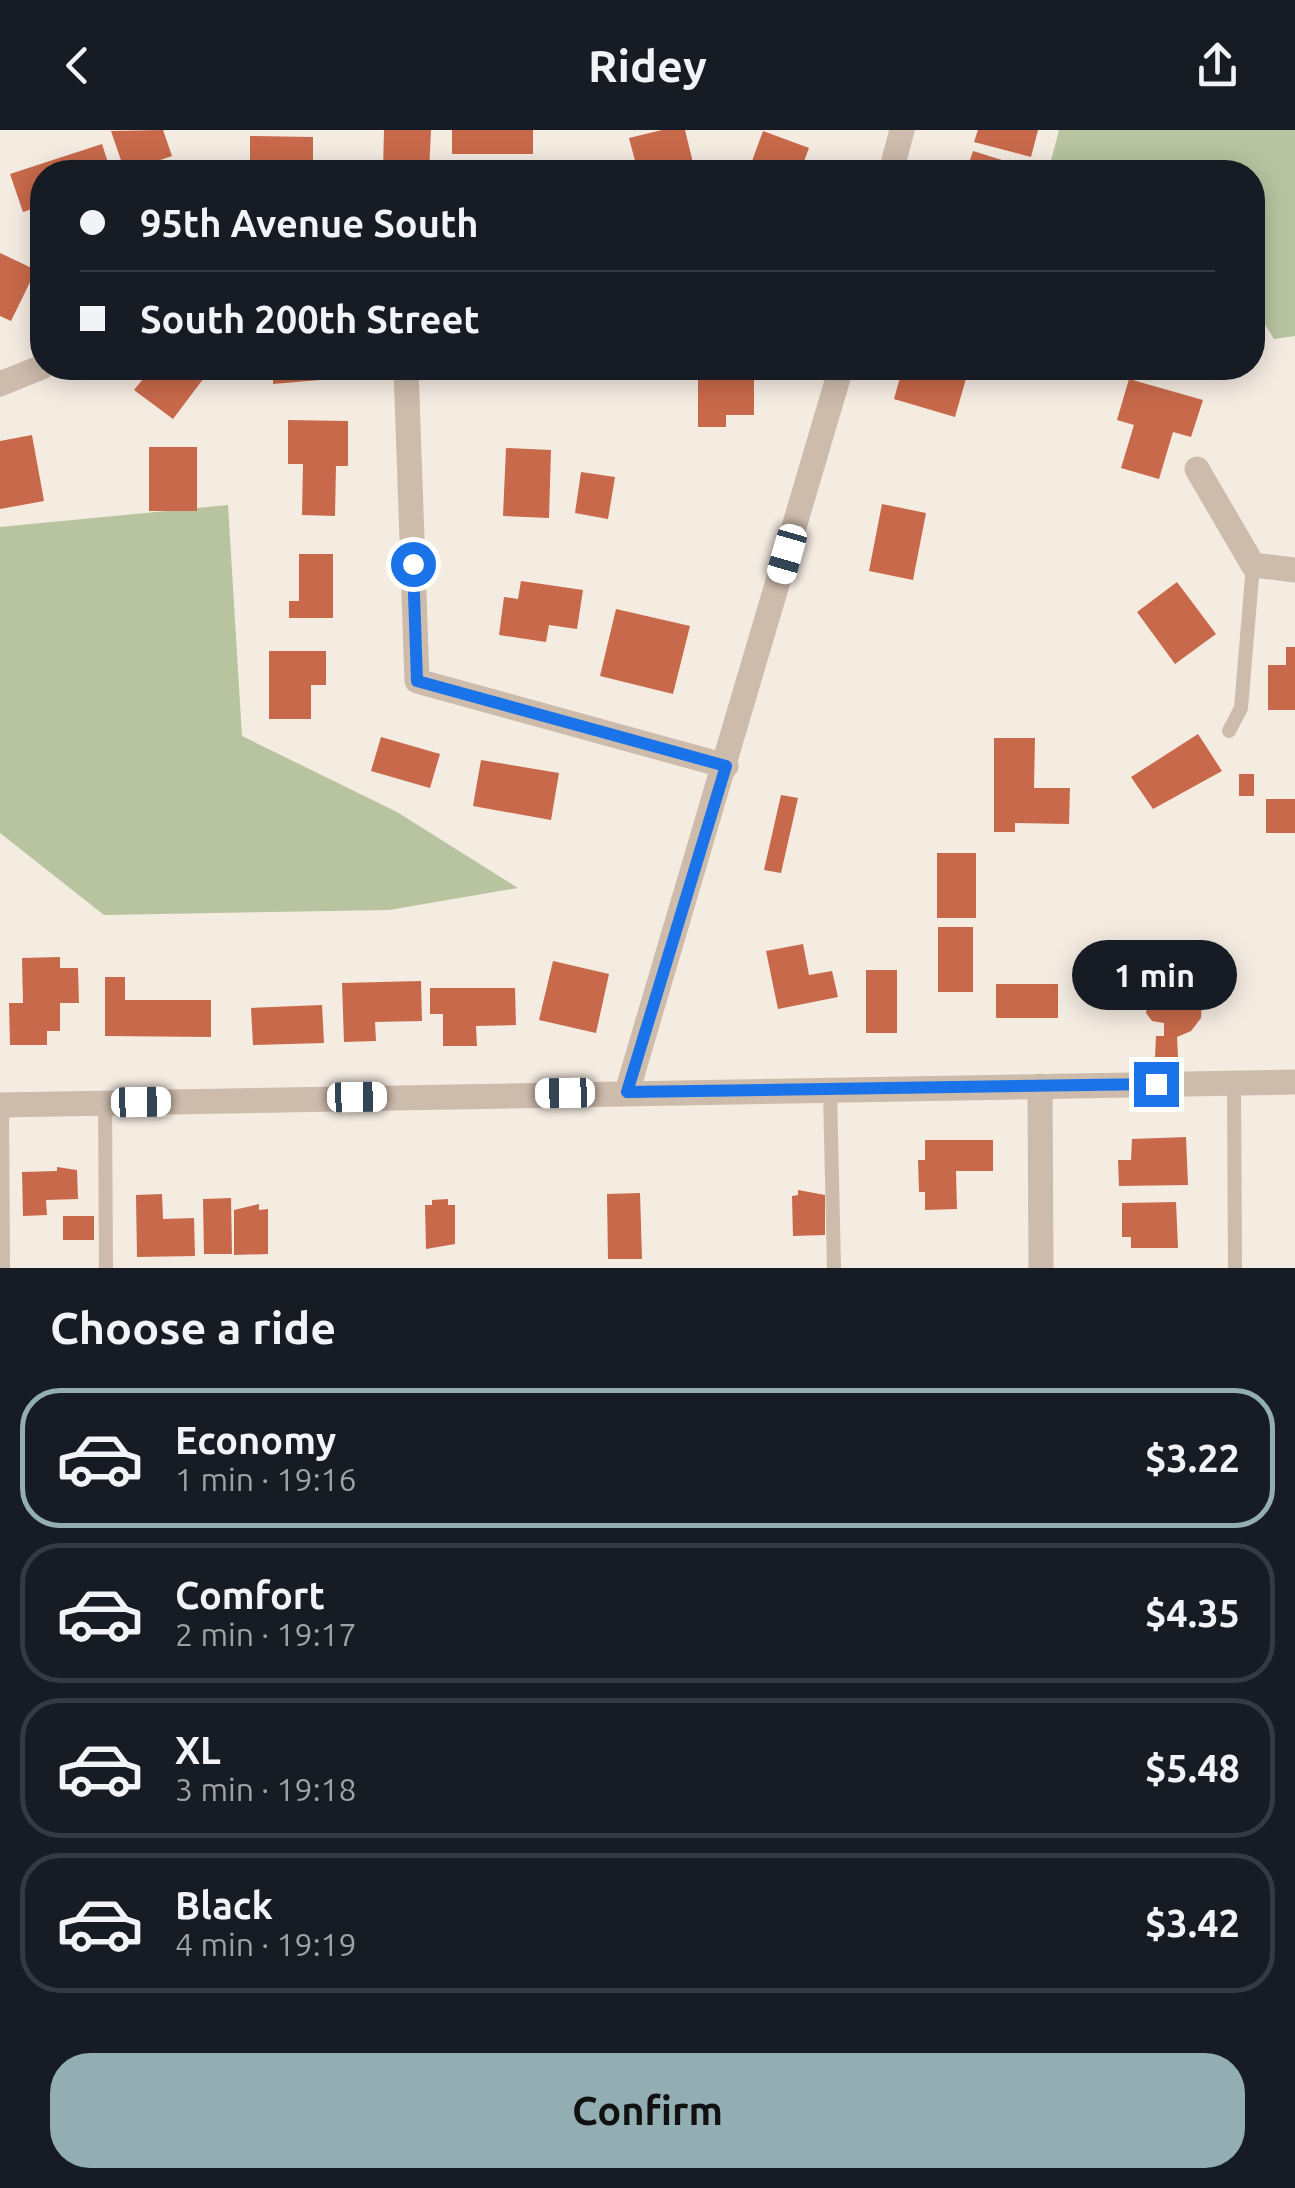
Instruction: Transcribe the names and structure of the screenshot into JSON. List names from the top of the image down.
{
  "page": {
    "header": "Ridey",
    "banner": ["95th Avenue South", "South 200th Street"],
    "bubble": "1 min",
    "heading": "Choose a ride",
    "list": [
      {
        "name": "Economy",
        "note": "1 min · 19:16",
        "value": "$3.22"
      },
      {
        "name": "Comfort",
        "note": "2 min · 19:17",
        "value": "$4.35"
      },
      {
        "name": "XL",
        "note": "3 min · 19:18",
        "value": "$5.48"
      },
      {
        "name": "Black",
        "note": "4 min · 19:19",
        "value": "$3.42"
      }
    ],
    "buttons": "Confirm"
  }
}
